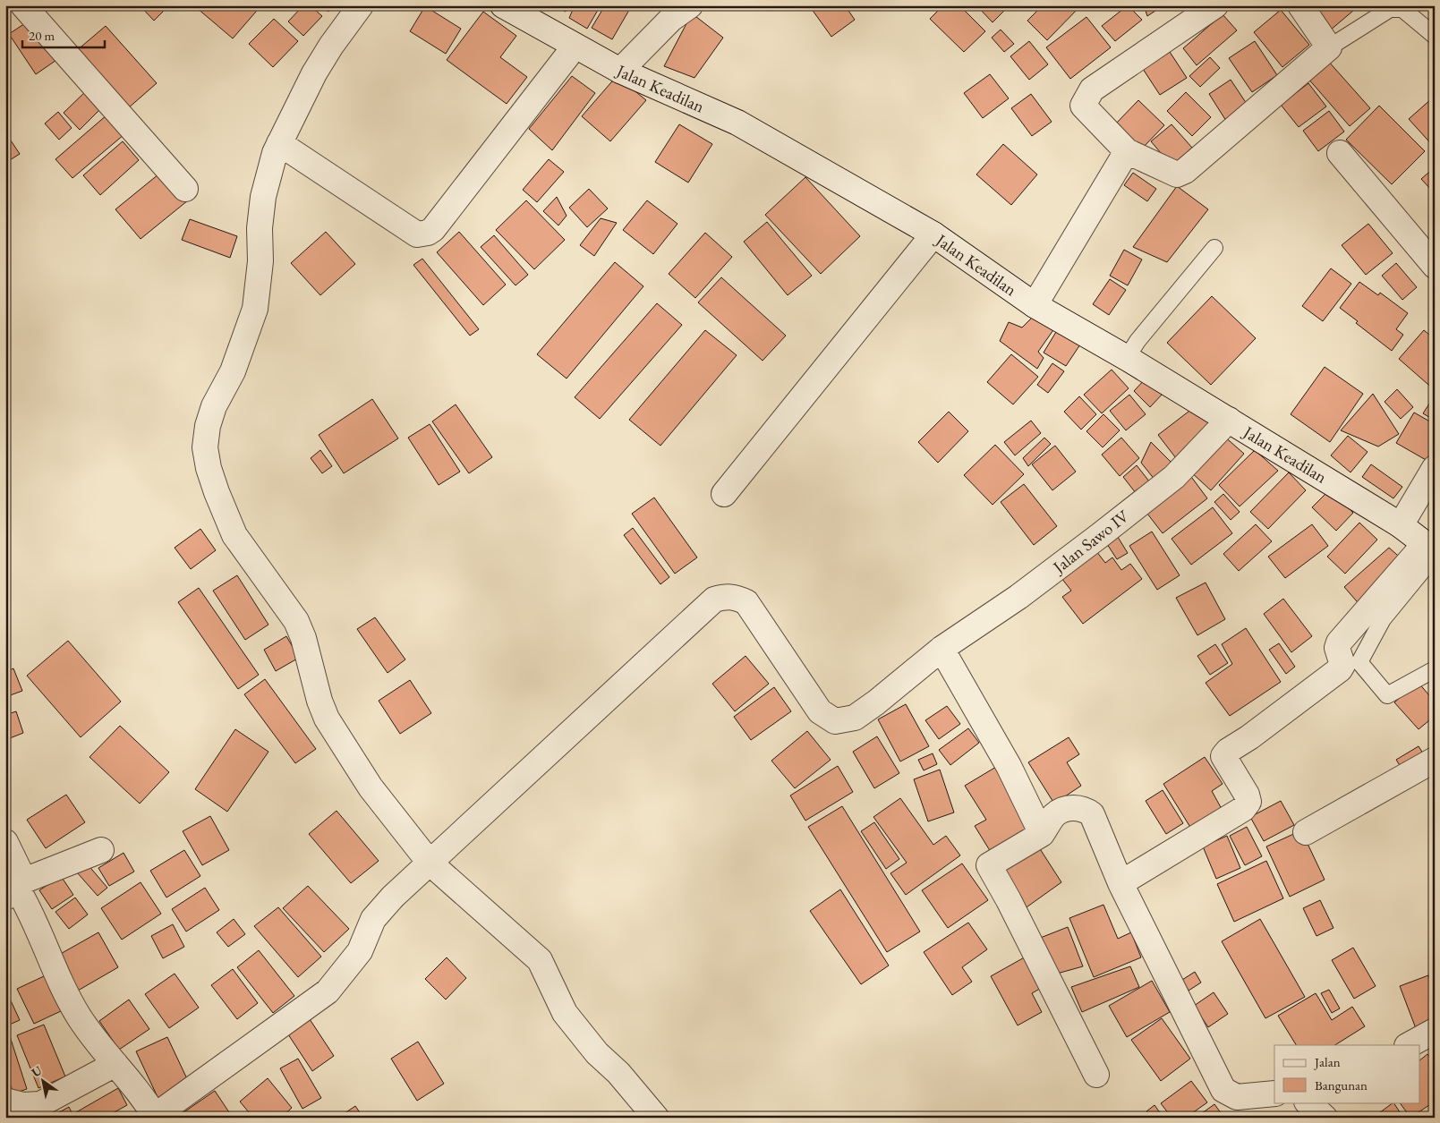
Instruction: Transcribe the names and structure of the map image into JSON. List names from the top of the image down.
{
  "streets": {
    "street": ["Jalan Keadilan", "Jalan Sawo IV"]
  },
  "crossings": [
    ["Jalan Keadilan", "Jalan Sawo IV"]
  ],
  "legend": ["Jalan", "Bangunan"],
  "scale_bar": "20 m",
  "north": "top left"
}
